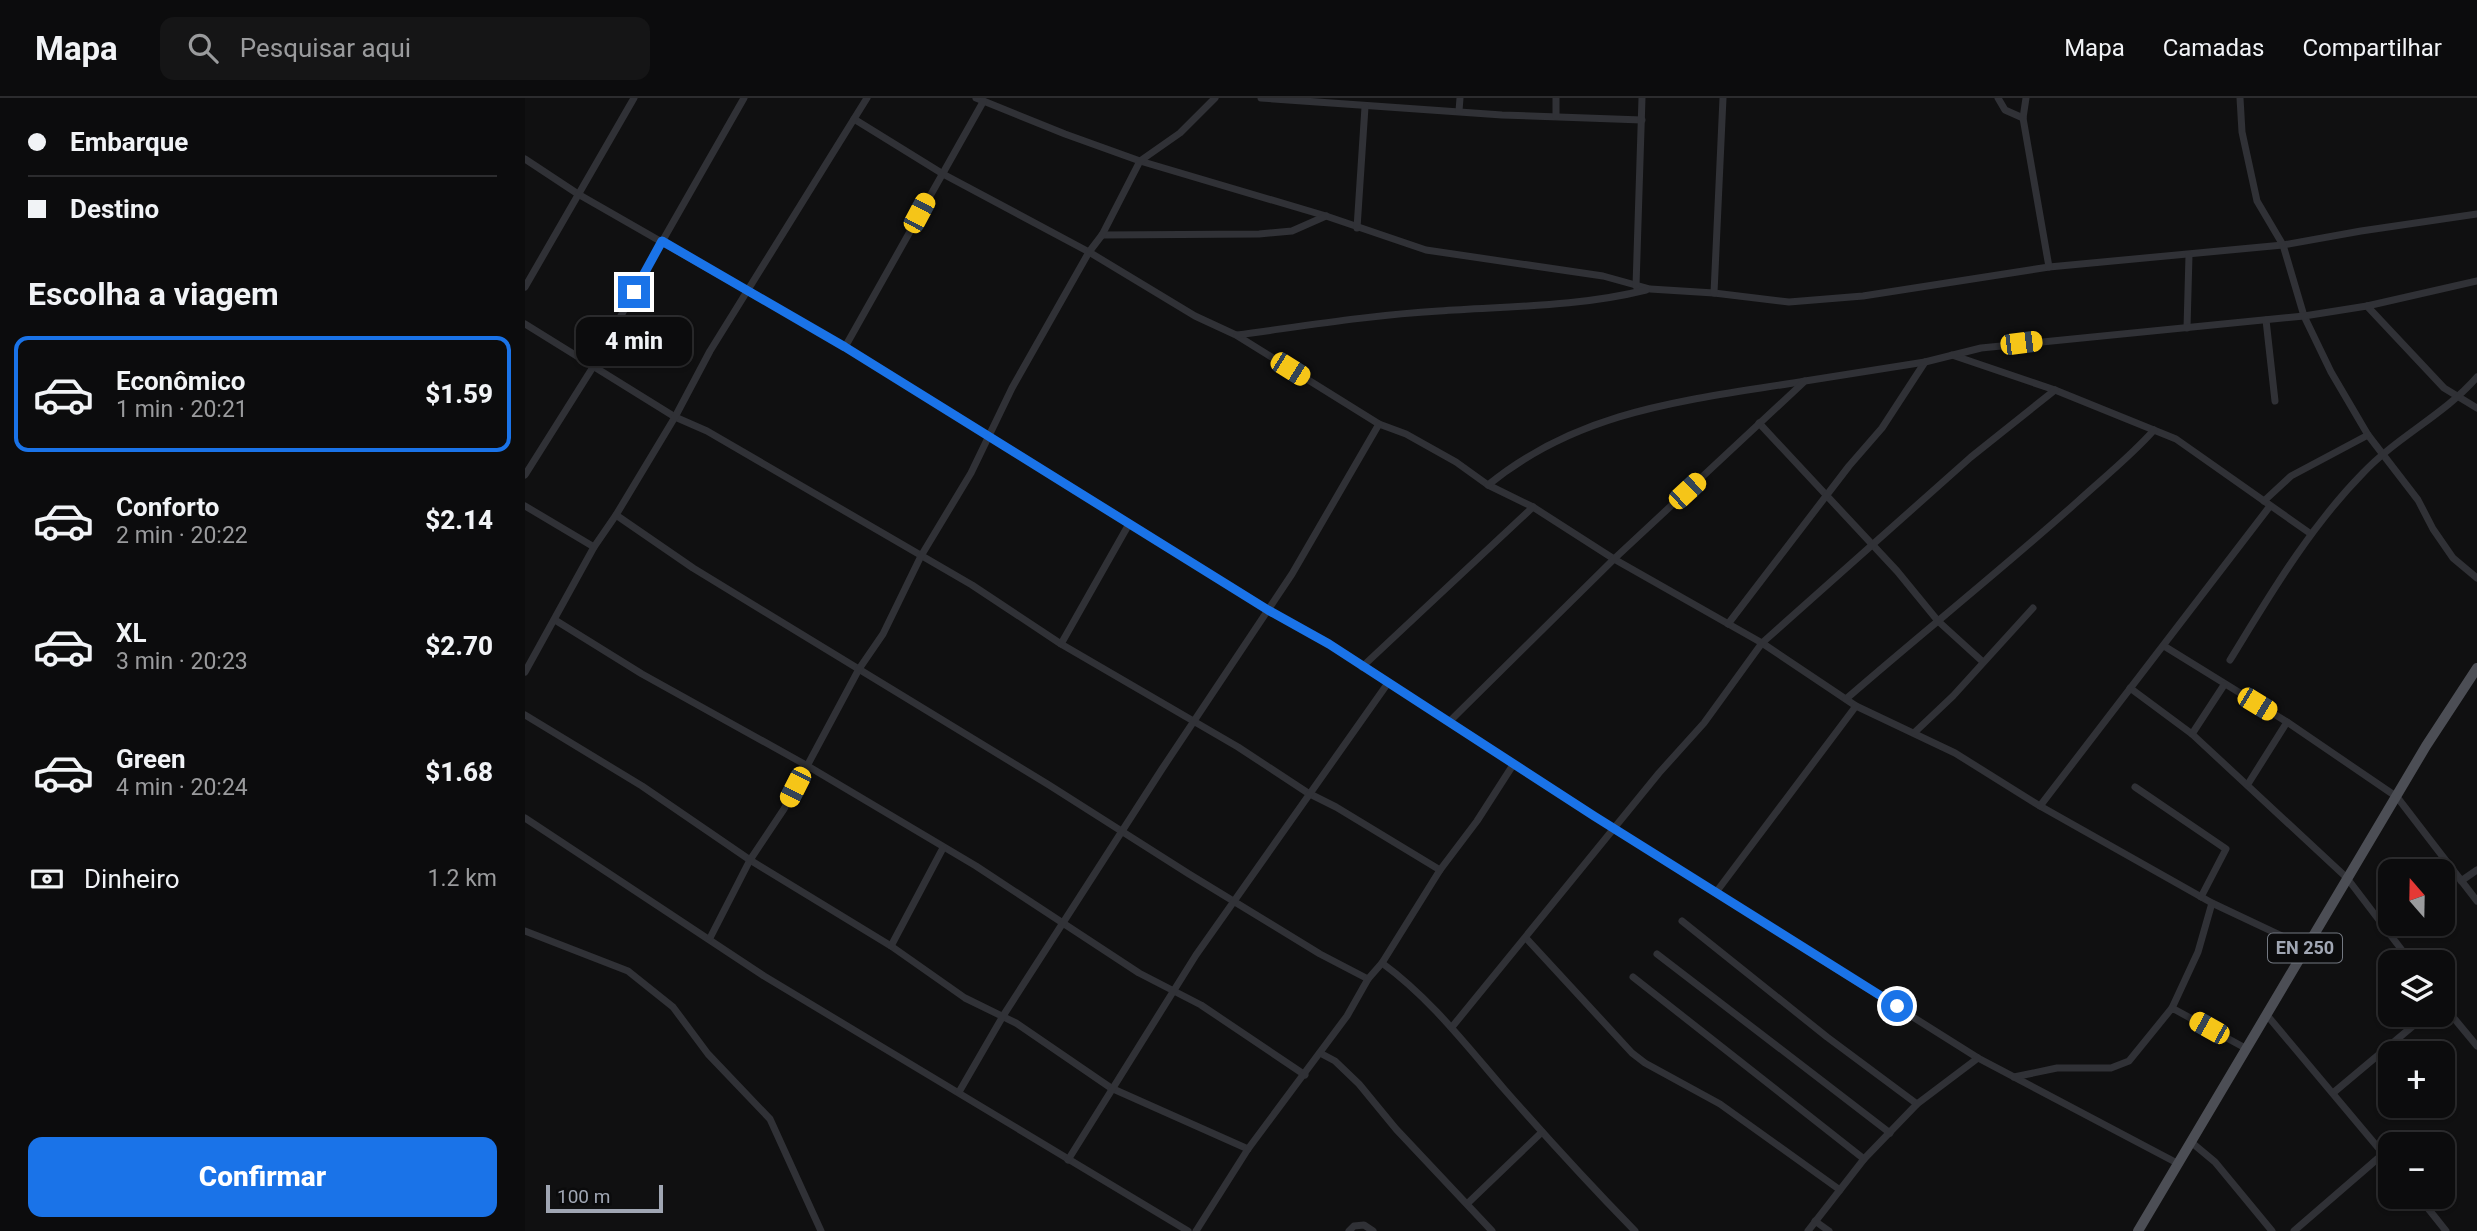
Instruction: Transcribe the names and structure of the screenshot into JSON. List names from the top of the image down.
{
  "streets": {
    "main road": ["EN 250"]
  },
  "scale_bar": "100 m",
  "north": "top",
  "page": {
    "header": "Mapa",
    "search": "Pesquisar aqui",
    "nav": ["Mapa", "Camadas", "Compartilhar"],
    "banner": ["Embarque", "Destino"],
    "heading": "Escolha a viagem",
    "bubble": "4 min",
    "list": [
      {
        "name": "Econômico",
        "note": "1 min · 20:21",
        "value": "$1.59"
      },
      {
        "name": "Conforto",
        "note": "2 min · 20:22",
        "value": "$2.14"
      },
      {
        "name": "XL",
        "note": "3 min · 20:23",
        "value": "$2.70"
      },
      {
        "name": "Green",
        "note": "4 min · 20:24",
        "value": "$1.68"
      }
    ],
    "pay": ["Dinheiro", "1.2 km"],
    "map_buttons": ["+", "−"],
    "buttons": "Confirmar",
    "scale": "100 m"
  }
}
